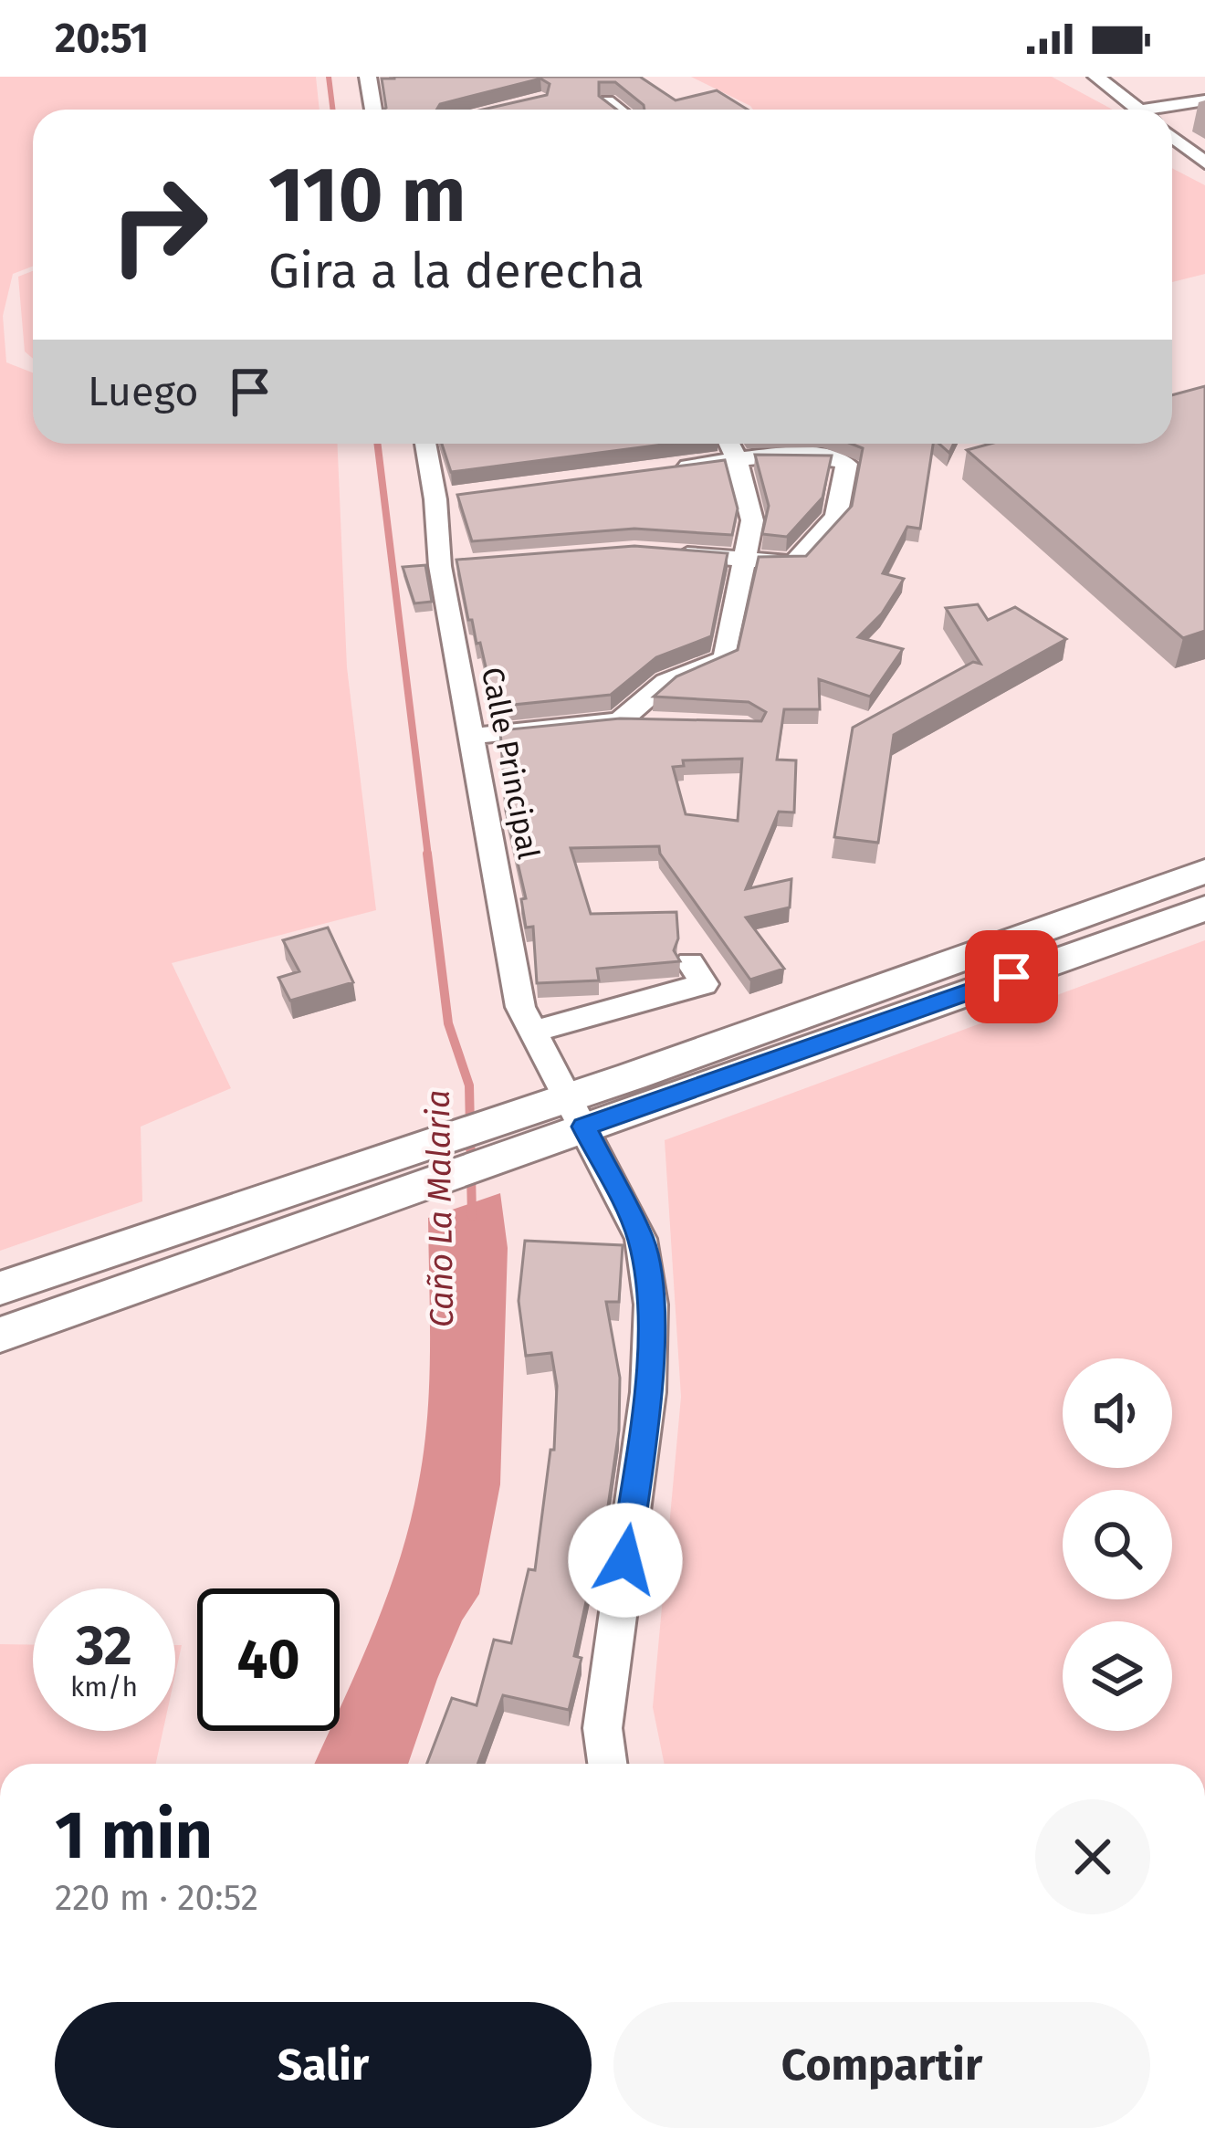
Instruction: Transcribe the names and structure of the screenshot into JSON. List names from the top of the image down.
{
  "streets": {
    "street": ["Calle Principal"]
  },
  "water": ["Caño La Malaria"],
  "page": {
    "status": "20:51",
    "turn": ["110 m", "Gira a la derecha"],
    "then": "Luego",
    "speed": "32 km/h",
    "limit": "40",
    "heading": ["1 min", "220 m · 20:52"],
    "buttons": ["Salir", "Compartir"]
  }
}
